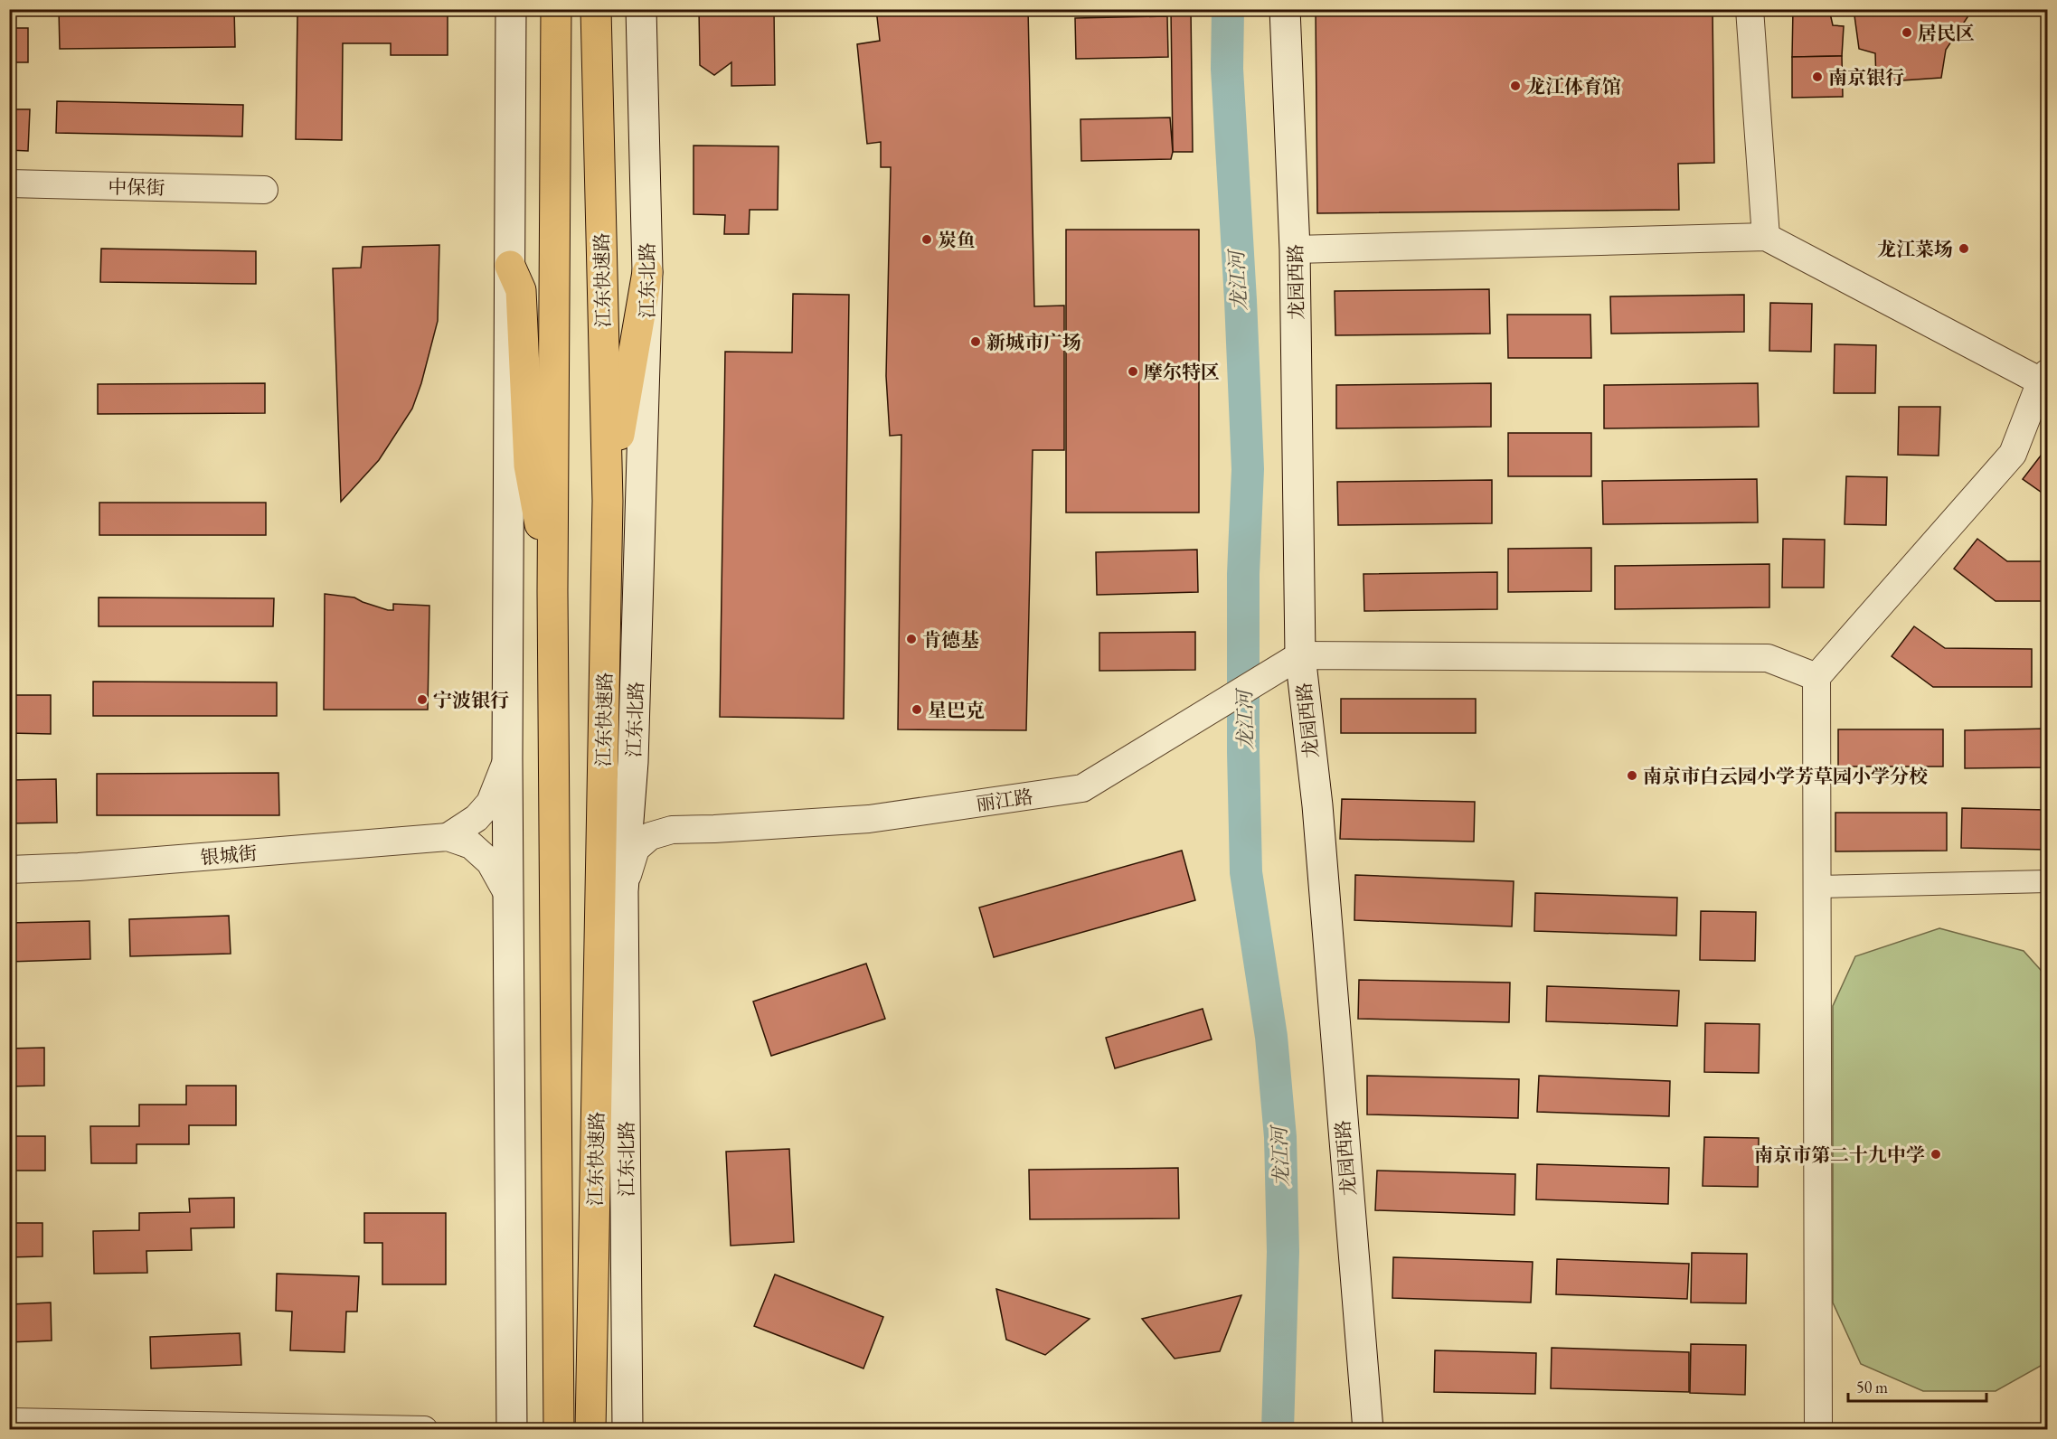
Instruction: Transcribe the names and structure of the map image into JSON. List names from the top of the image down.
{
  "streets": {
    "highway": ["江东快速路"],
    "main road": ["江东北路", "龙园西路"],
    "street": ["中保街", "丽江路", "银城街"]
  },
  "crossings": [
    ["江东北路", "丽江路"],
    ["龙园西路", "丽江路"]
  ],
  "water": ["龙江河"],
  "places": [
    "居民区",
    "南京银行",
    "龙江体育馆",
    "炭鱼",
    "龙江菜场",
    "新城市广场",
    "摩尔特区",
    "肯德基",
    "宁波银行",
    "星巴克",
    "南京市白云园小学芳草园小学分校",
    "南京市第二十九中学"
  ],
  "scale_bar": "50 m"
}
